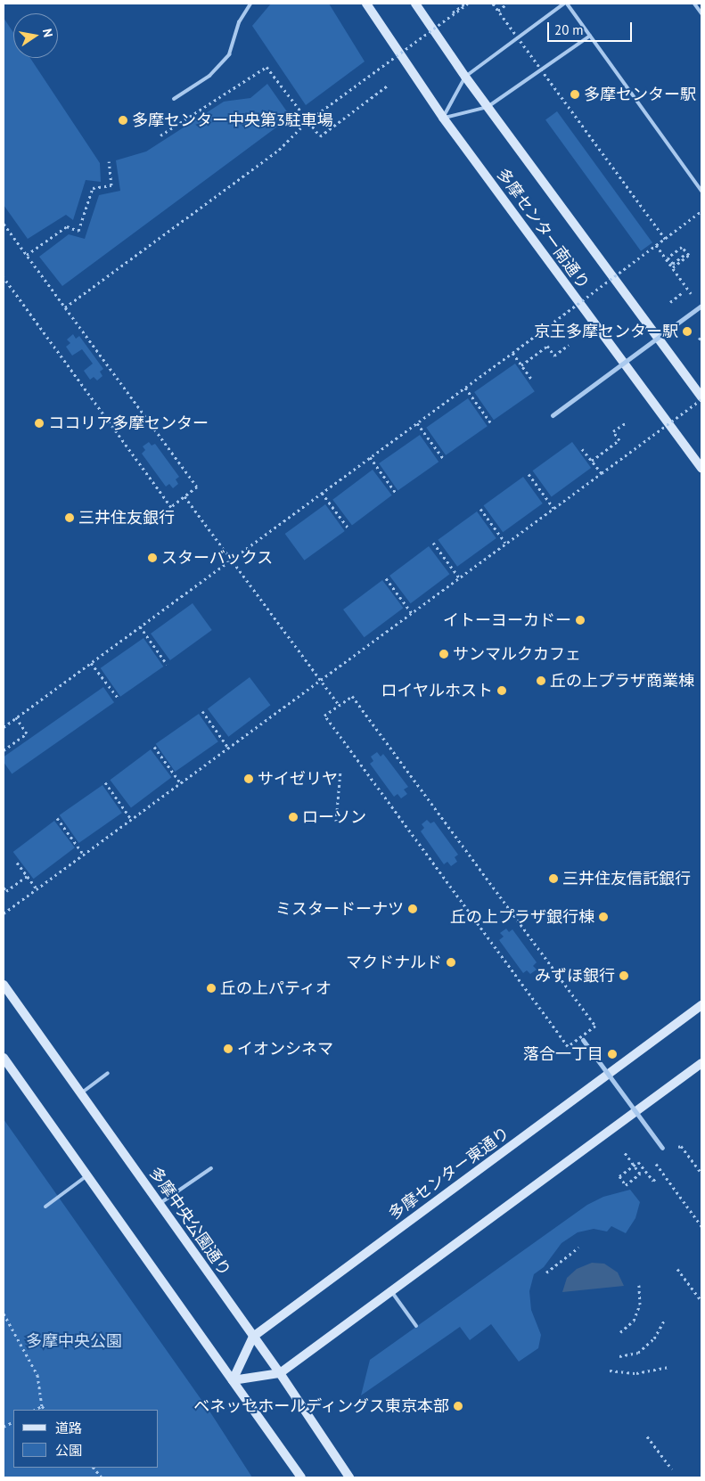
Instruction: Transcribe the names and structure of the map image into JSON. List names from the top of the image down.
{
  "streets": {
    "street": ["多摩センター南通り", "多摩センター東通り", "多摩中央公園通り"]
  },
  "crossings": [
    ["多摩センター東通り", "多摩中央公園通り"]
  ],
  "parks": ["多摩中央公園"],
  "places": [
    "多摩センター駅",
    "多摩センター中央第3駐車場",
    "京王多摩センター駅",
    "ココリア多摩センター",
    "三井住友銀行",
    "スターバックス",
    "イトーヨーカドー",
    "サンマルクカフェ",
    "丘の上プラザ商業棟",
    "ロイヤルホスト",
    "サイゼリヤ",
    "ローソン",
    "三井住友信託銀行",
    "ミスタードーナツ",
    "丘の上プラザ銀行棟",
    "マクドナルド",
    "みずほ銀行",
    "丘の上パティオ",
    "イオンシネマ",
    "落合一丁目",
    "ベネッセホールディングス東京本部"
  ],
  "legend": ["道路", "公園"],
  "scale_bar": "20 m",
  "north": "right"
}
